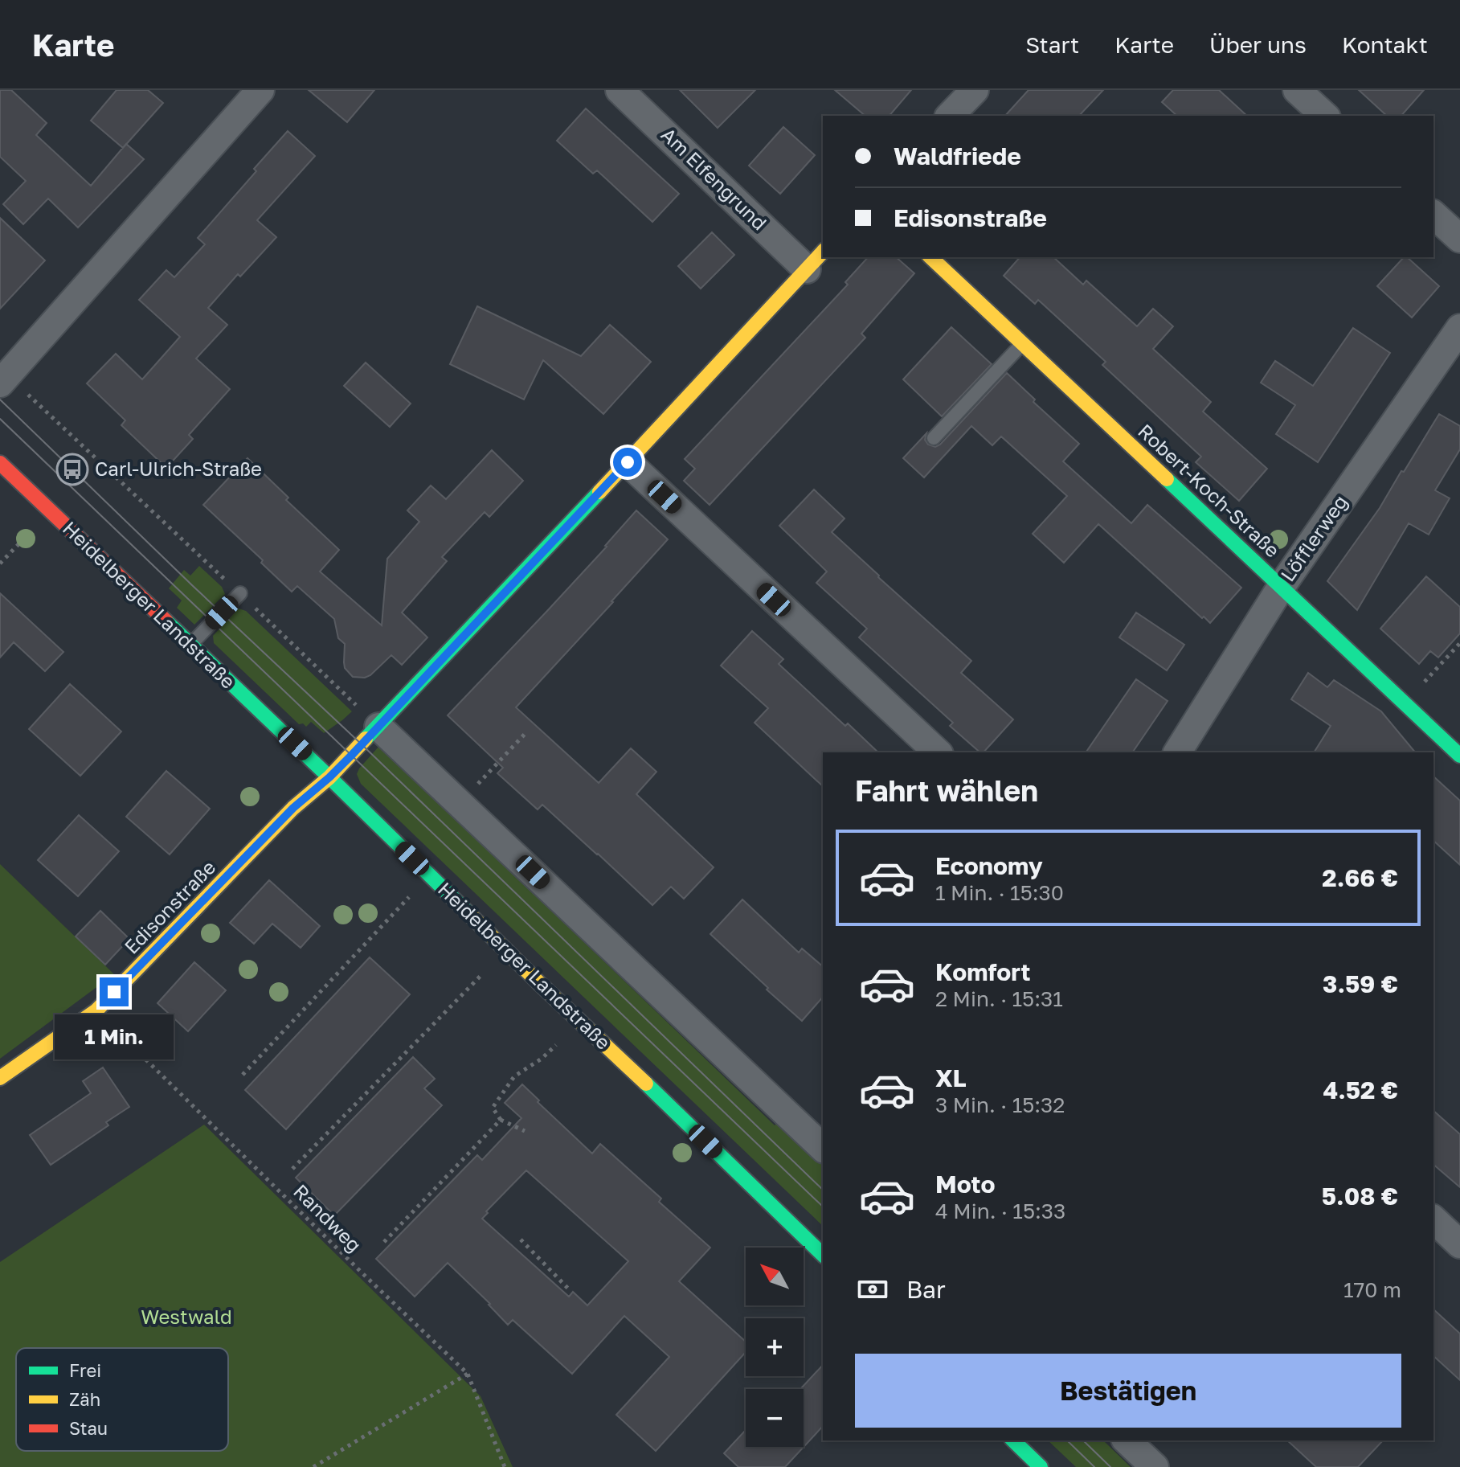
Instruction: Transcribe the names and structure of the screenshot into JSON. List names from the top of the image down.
{
  "streets": {
    "street": [
      "Am Elfengrund",
      "Robert-Koch-Straße",
      "Löfflerweg",
      "Heidelberger Landstraße",
      "Edisonstraße"
    ],
    "path": ["Randweg"]
  },
  "crossings": [
    ["Am Elfengrund", "Edisonstraße"],
    ["Robert-Koch-Straße", "Löfflerweg"],
    ["Heidelberger Landstraße", "Edisonstraße"],
    ["Edisonstraße", "Randweg"]
  ],
  "parks": ["Westwald"],
  "places": {
    "bus stop": ["Carl-Ulrich-Straße"]
  },
  "legend": ["Frei", "Zäh", "Stau"],
  "north": "top left",
  "page": {
    "header": "Karte",
    "nav": [
      "Start",
      "Karte",
      "Über uns",
      "Kontakt"
    ],
    "banner": ["Waldfriede", "Edisonstraße"],
    "heading": "Fahrt wählen",
    "list": [
      {
        "name": "Economy",
        "note": "1 Min. · 15:30",
        "value": "2.66 €"
      },
      {
        "name": "Komfort",
        "note": "2 Min. · 15:31",
        "value": "3.59 €"
      },
      {
        "name": "XL",
        "note": "3 Min. · 15:32",
        "value": "4.52 €"
      },
      {
        "name": "Moto",
        "note": "4 Min. · 15:33",
        "value": "5.08 €"
      }
    ],
    "bubble": "1 Min.",
    "map_buttons": ["+", "−"],
    "pay": ["Bar", "170 m"],
    "buttons": "Bestätigen"
  }
}
